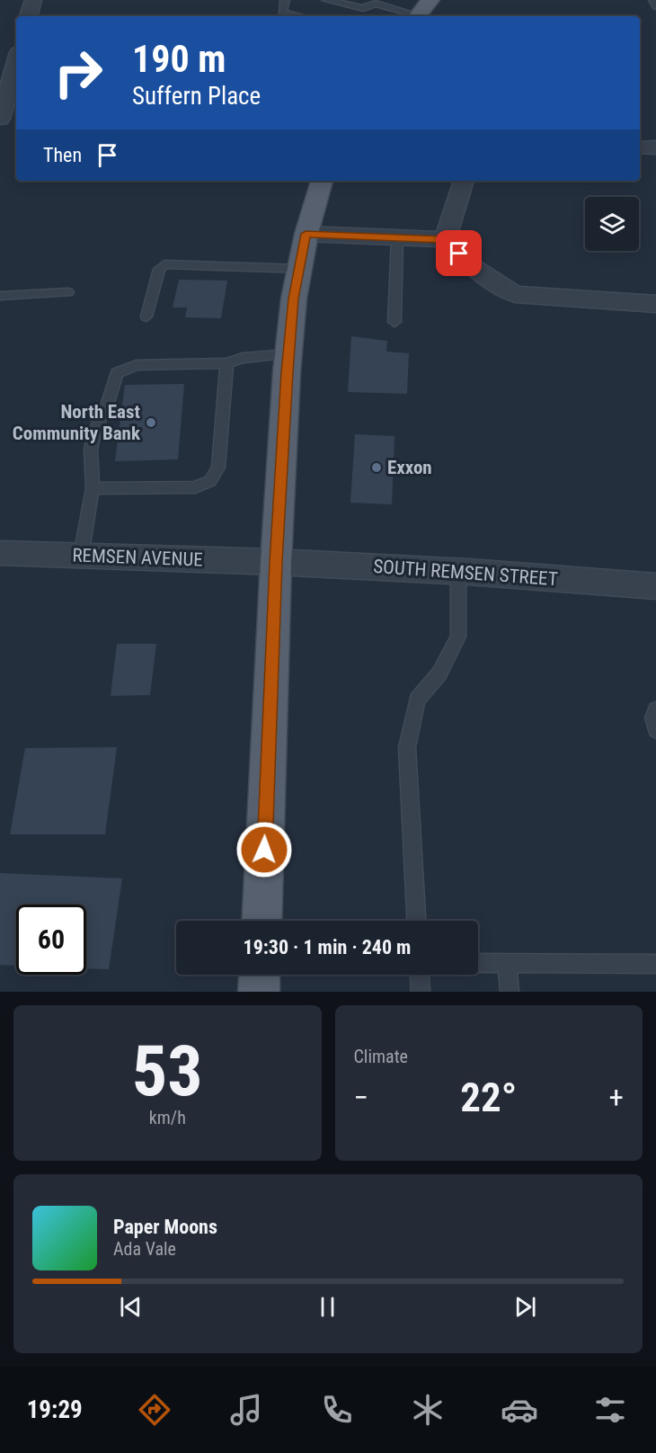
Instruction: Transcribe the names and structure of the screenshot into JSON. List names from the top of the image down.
{
  "streets": {
    "street": ["REMSEN AVENUE", "SOUTH REMSEN STREET"]
  },
  "crossings": [
    ["REMSEN AVENUE", "SOUTH REMSEN STREET"]
  ],
  "places": ["North East Community Bank", "Exxon"],
  "page": {
    "turn": ["190 m", "Suffern Place"],
    "then": "Then",
    "limit": "60",
    "trip": "19:30 · 1 min · 240 m",
    "tile": [
      ["53", "km/h"],
      "Climate"
    ],
    "heat": ["−", "22°", "+"],
    "song": ["Paper Moons", "Ada Vale"],
    "tabs": "19:29"
  }
}
